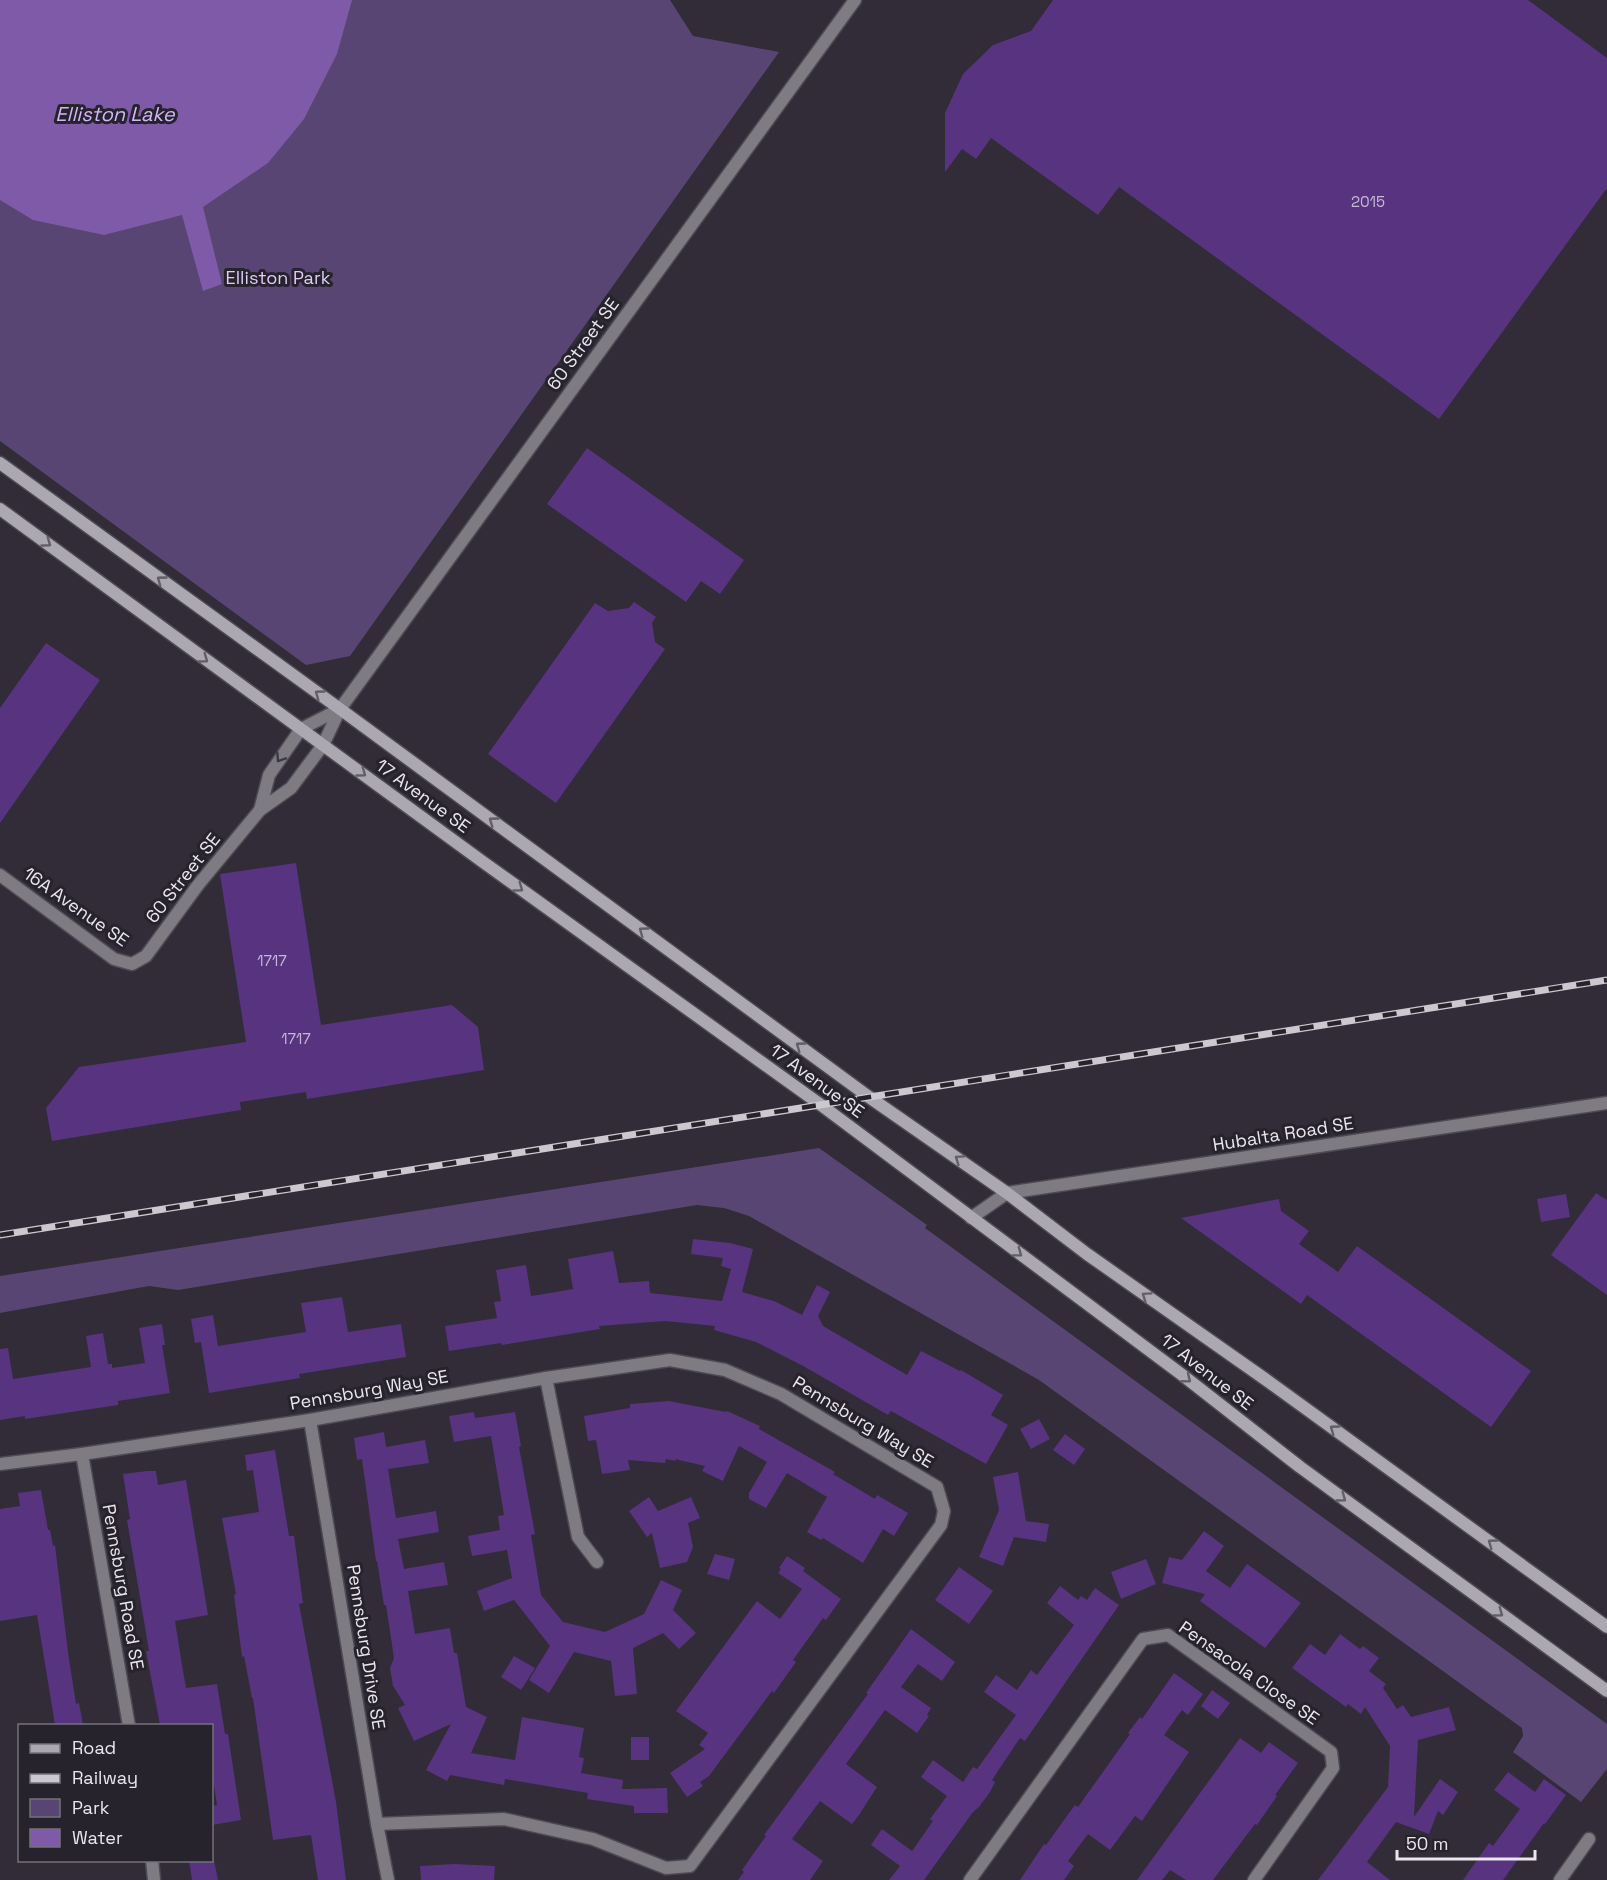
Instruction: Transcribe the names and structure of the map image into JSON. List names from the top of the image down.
{
  "streets": {
    "main road": ["17 Avenue SE"],
    "street": [
      "60 Street SE",
      "16A Avenue SE",
      "Hubalta Road SE",
      "Pennsburg Way SE",
      "Pennsburg Road SE",
      "Pennsburg Drive SE",
      "Pensacola Close SE"
    ]
  },
  "crossings": [
    ["60 Street SE", "17 Avenue SE"],
    ["60 Street SE", "16A Avenue SE"],
    ["17 Avenue SE", "Hubalta Road SE"],
    ["Pennsburg Way SE", "Pennsburg Road SE"],
    ["Pennsburg Way SE", "Pennsburg Drive SE"]
  ],
  "water": ["Elliston Lake"],
  "parks": ["Elliston Park"],
  "house_numbers": ["2015", "1717", "1717"],
  "legend": [
    "Road",
    "Railway",
    "Park",
    "Water"
  ],
  "scale_bar": "50 m"
}
